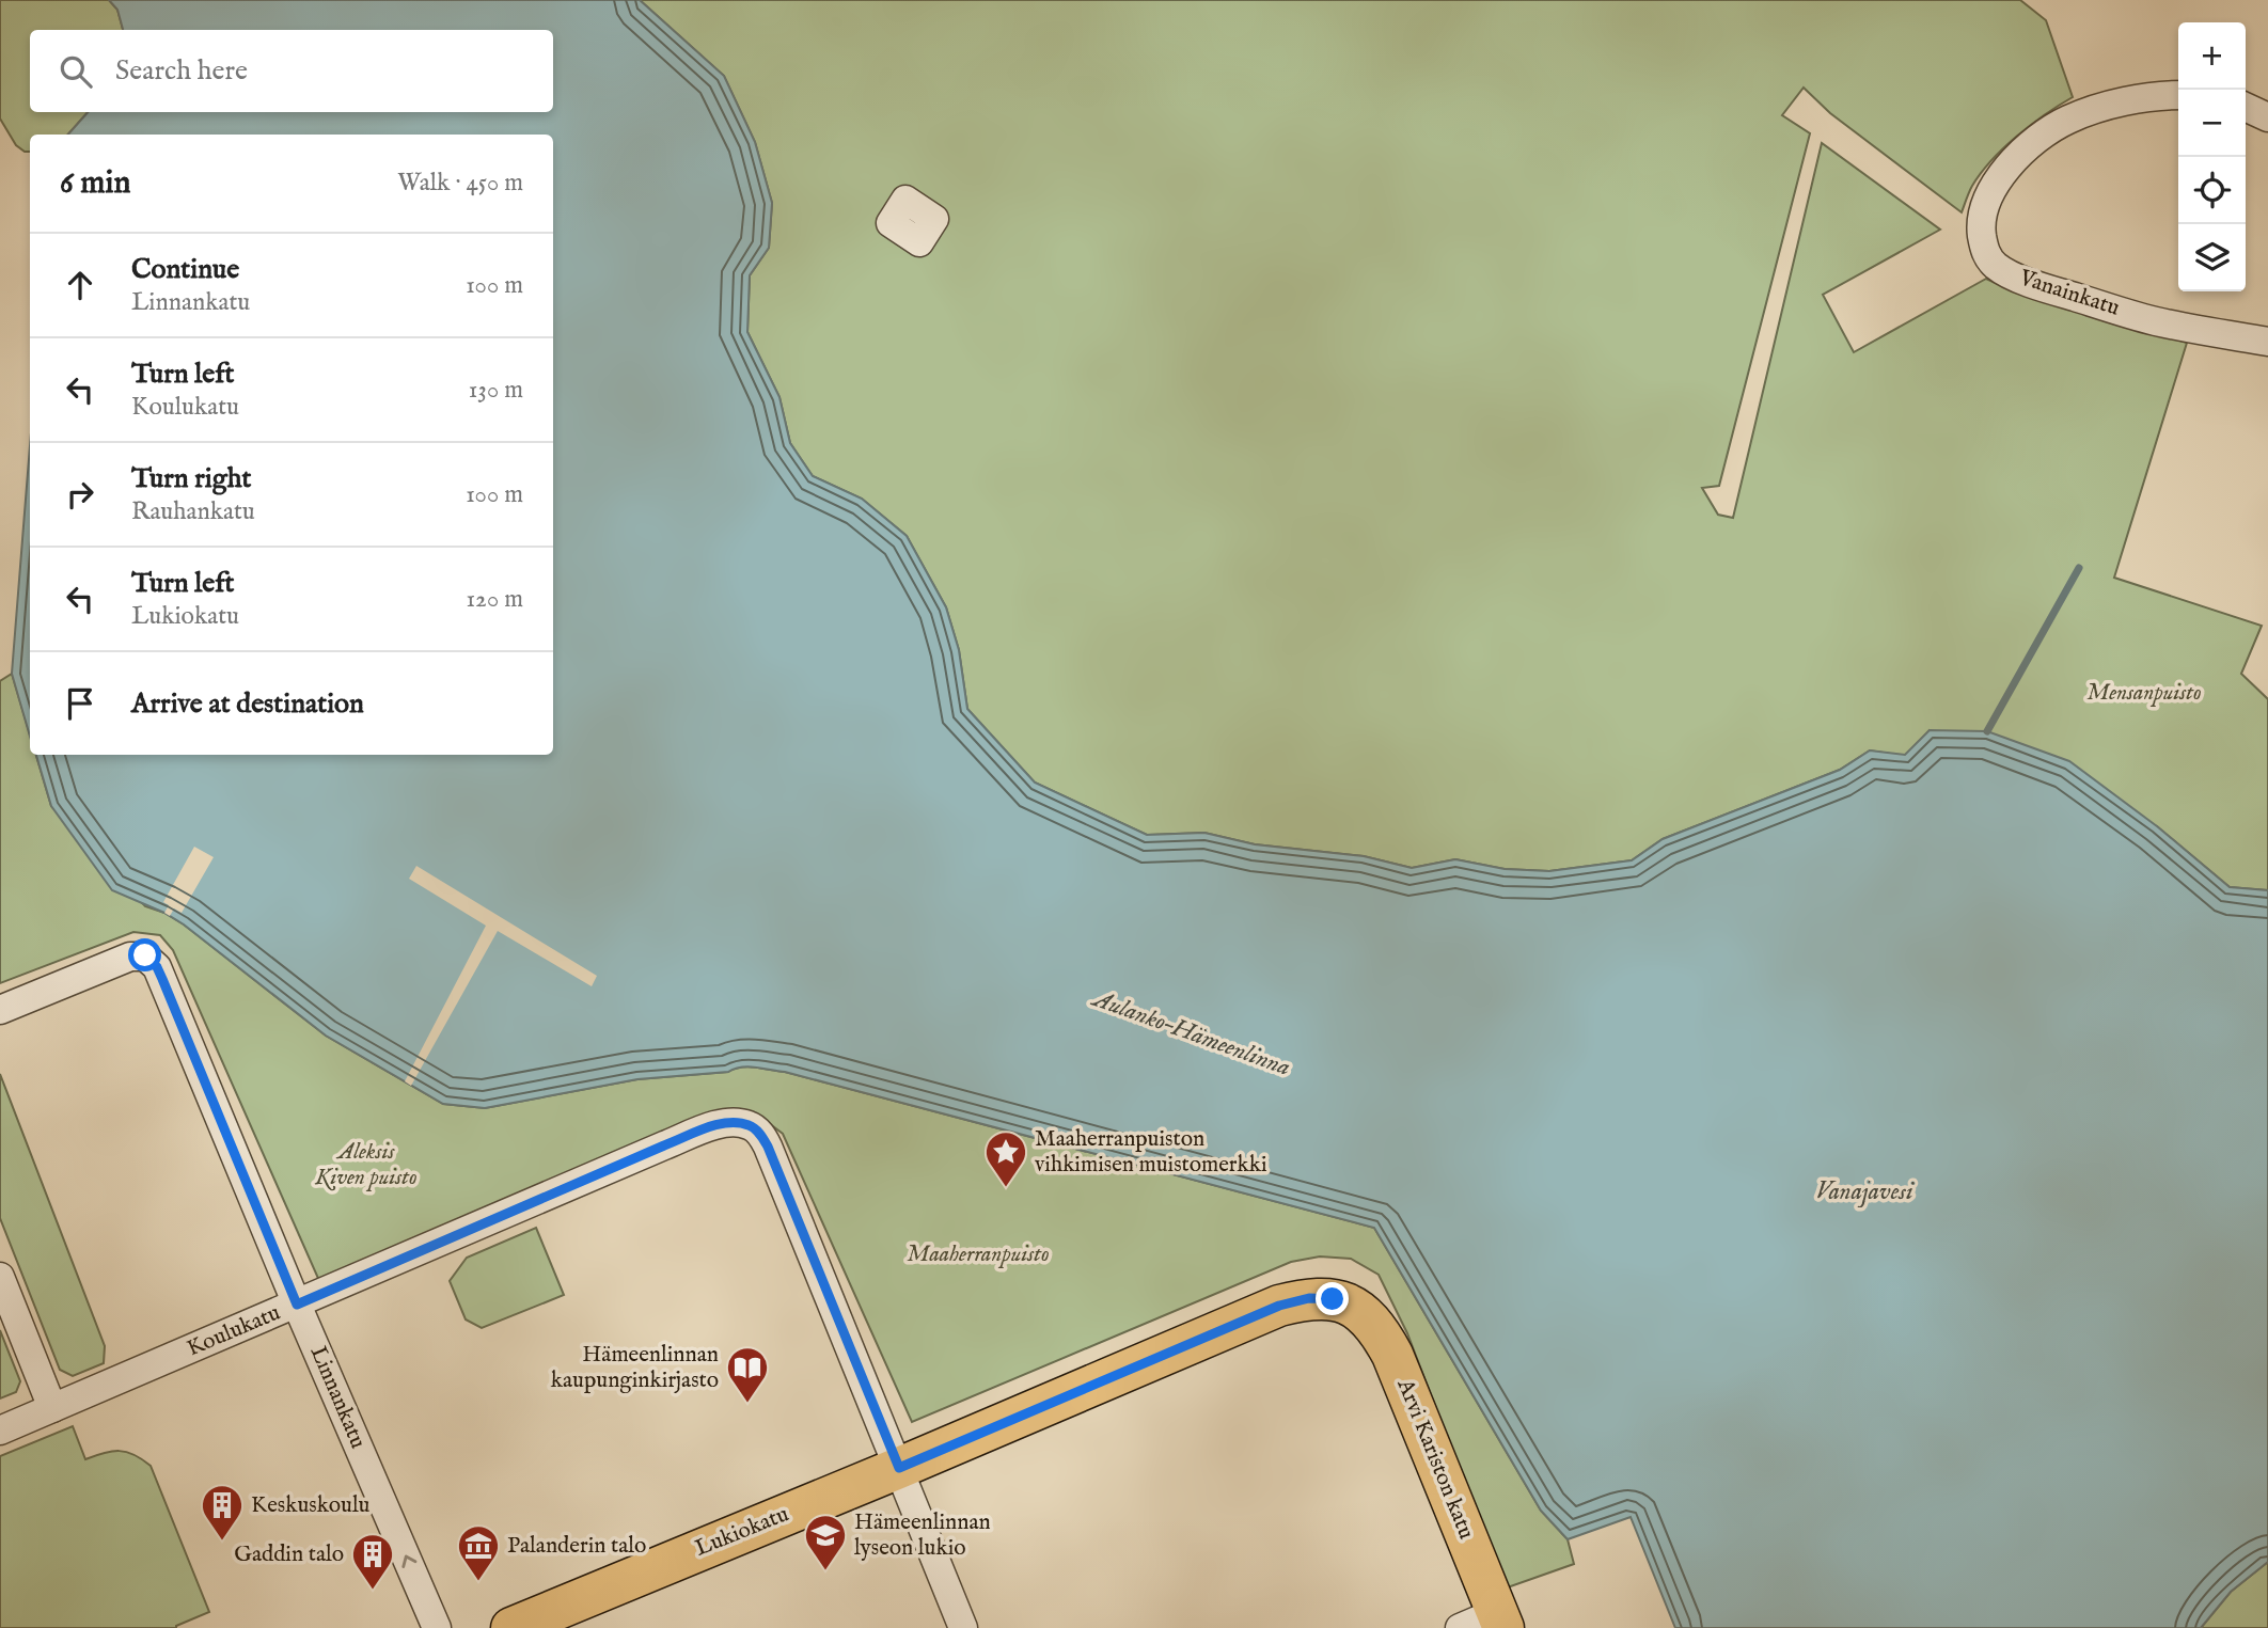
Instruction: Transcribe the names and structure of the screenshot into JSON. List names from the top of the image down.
{
  "streets": {
    "main road": ["Arvi Kariston katu", "Lukiokatu"],
    "street": ["Vanainkatu", "Koulukatu", "Linnankatu"]
  },
  "crossings": [
    ["Koulukatu", "Linnankatu"],
    ["Koulukatu", "Lukiokatu"],
    ["Arvi Kariston katu", "Lukiokatu"]
  ],
  "one_way": ["Linnankatu"],
  "water": ["Aulanko–Hämeenlinna", "Vanajavesi"],
  "parks": ["Mensanpuisto", "Aleksis Kiven puisto", "Maaherranpuisto"],
  "places": {
    "place": ["Maaherranpuiston vihkimisen muistomerkki"],
    "library": ["Hämeenlinnan kaupunginkirjasto"],
    "building": ["Keskuskoulu", "Gaddin talo"],
    "school or university": ["Hämeenlinnan lyseon lukio"],
    "museum": ["Palanderin talo"]
  },
  "page": {
    "map_buttons": ["+", "−"],
    "search": "Search here",
    "heading": ["6 min", "Walk · 450 m"],
    "list": [
      ["Continue", "Linnankatu", "100 m"],
      ["Turn left", "Koulukatu", "130 m"],
      ["Turn right", "Rauhankatu", "100 m"],
      ["Turn left", "Lukiokatu", "120 m"],
      "Arrive at destination"
    ]
  }
}
